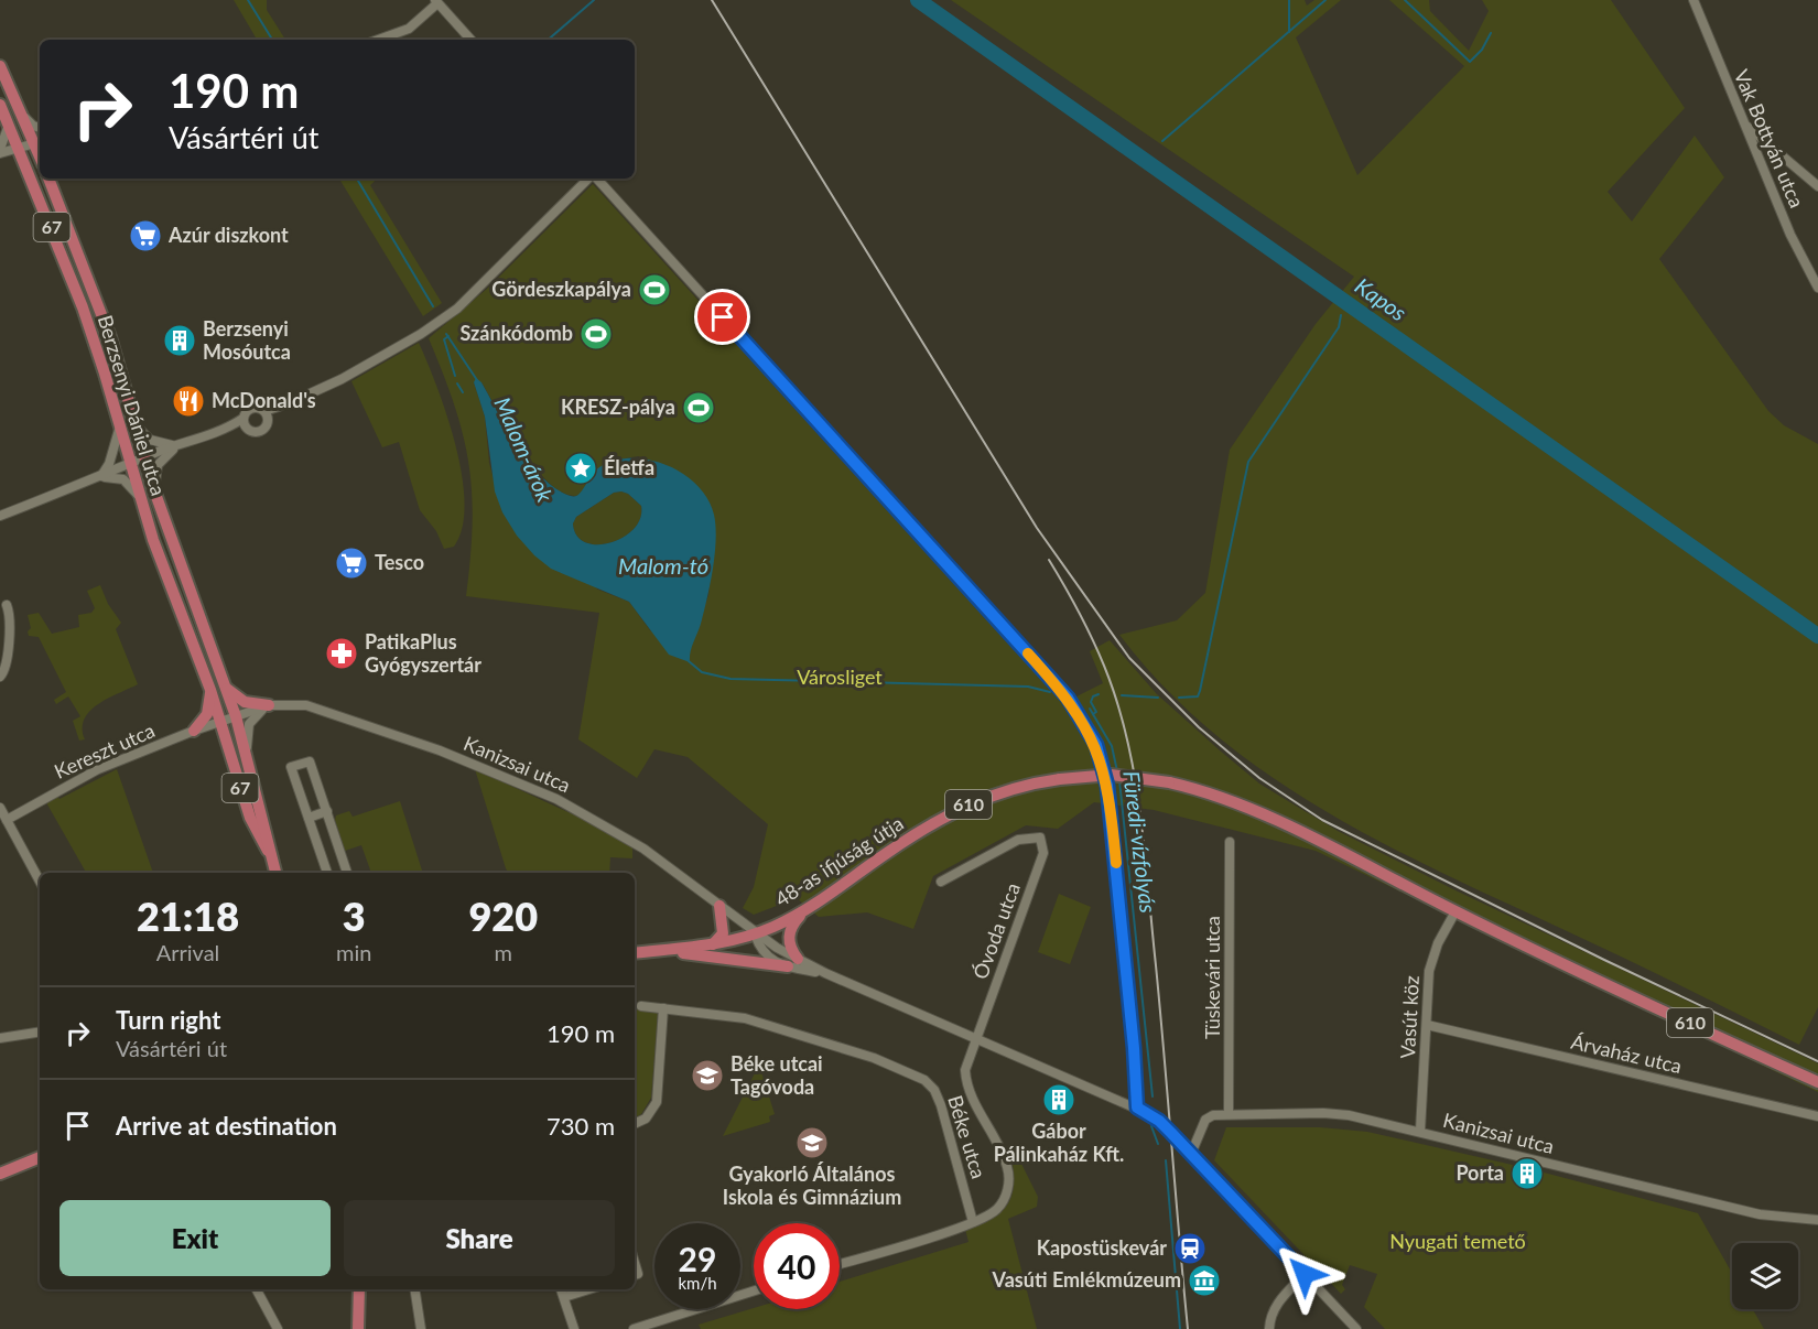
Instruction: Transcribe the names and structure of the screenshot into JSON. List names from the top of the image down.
{
  "streets": {
    "main road": [
      "67",
      "Berzsenyi Dániel utca",
      "610",
      "48-as ifjúság útja"
    ],
    "street": [
      "Vak Bottyán utca",
      "Kereszt utca",
      "Kanizsai utca",
      "Óvoda utca",
      "Tüskevári utca",
      "Vasút köz",
      "Árvaház utca",
      "Béke utca"
    ]
  },
  "crossings": [
    ["67", "Berzsenyi Dániel utca"],
    ["67", "Kereszt utca"],
    ["67", "Kanizsai utca"],
    ["Berzsenyi Dániel utca", "Kereszt utca"],
    ["Berzsenyi Dániel utca", "Kanizsai utca"],
    ["Kereszt utca", "Kanizsai utca"],
    ["Kanizsai utca", "48-as ifjúság útja"],
    ["Kanizsai utca", "Óvoda utca"],
    ["Kanizsai utca", "Tüskevári utca"],
    ["Kanizsai utca", "Vasút köz"],
    ["Kanizsai utca", "Béke utca"],
    ["610", "48-as ifjúság útja"],
    ["610", "Vasút köz"],
    ["48-as ifjúság útja", "Vasút köz"],
    ["Óvoda utca", "Béke utca"],
    ["Vasút köz", "Árvaház utca"]
  ],
  "water": [
    "Kapos",
    "Malom-árok",
    "Malom-tó",
    "Füredi-vízfolyás"
  ],
  "parks": ["Városliget", "Nyugati temető"],
  "places": {
    "supermarket": ["Azúr diszkont", "Tesco"],
    "sports": ["Gördeszkapálya", "Szánkódomb", "KRESZ-pálya"],
    "building": ["Berzsenyi Mosóutca", "Gábor Pálinkaház Kft.", "Porta"],
    "restaurant": ["McDonald's"],
    "place": ["Életfa"],
    "pharmacy": ["PatikaPlus Gyógyszertár"],
    "school or university": ["Béke utcai Tagóvoda", "Gyakorló Általános Iskola és Gimnázium"],
    "station": ["Kapostüskevár"],
    "museum": ["Vasúti Emlékmúzeum"]
  },
  "page": {
    "turn": ["190 m", "Vásártéri út"],
    "eta": [
      "21:18",
      "Arrival",
      "3",
      "min",
      "920",
      "m"
    ],
    "list": [
      {
        "name": "Turn right",
        "note": "Vásártéri út",
        "value": "190 m"
      },
      {
        "name": "Arrive at destination",
        "value": "730 m"
      }
    ],
    "buttons": ["Exit", "Share"],
    "speed": "29 km/h",
    "limit": "40"
  }
}
